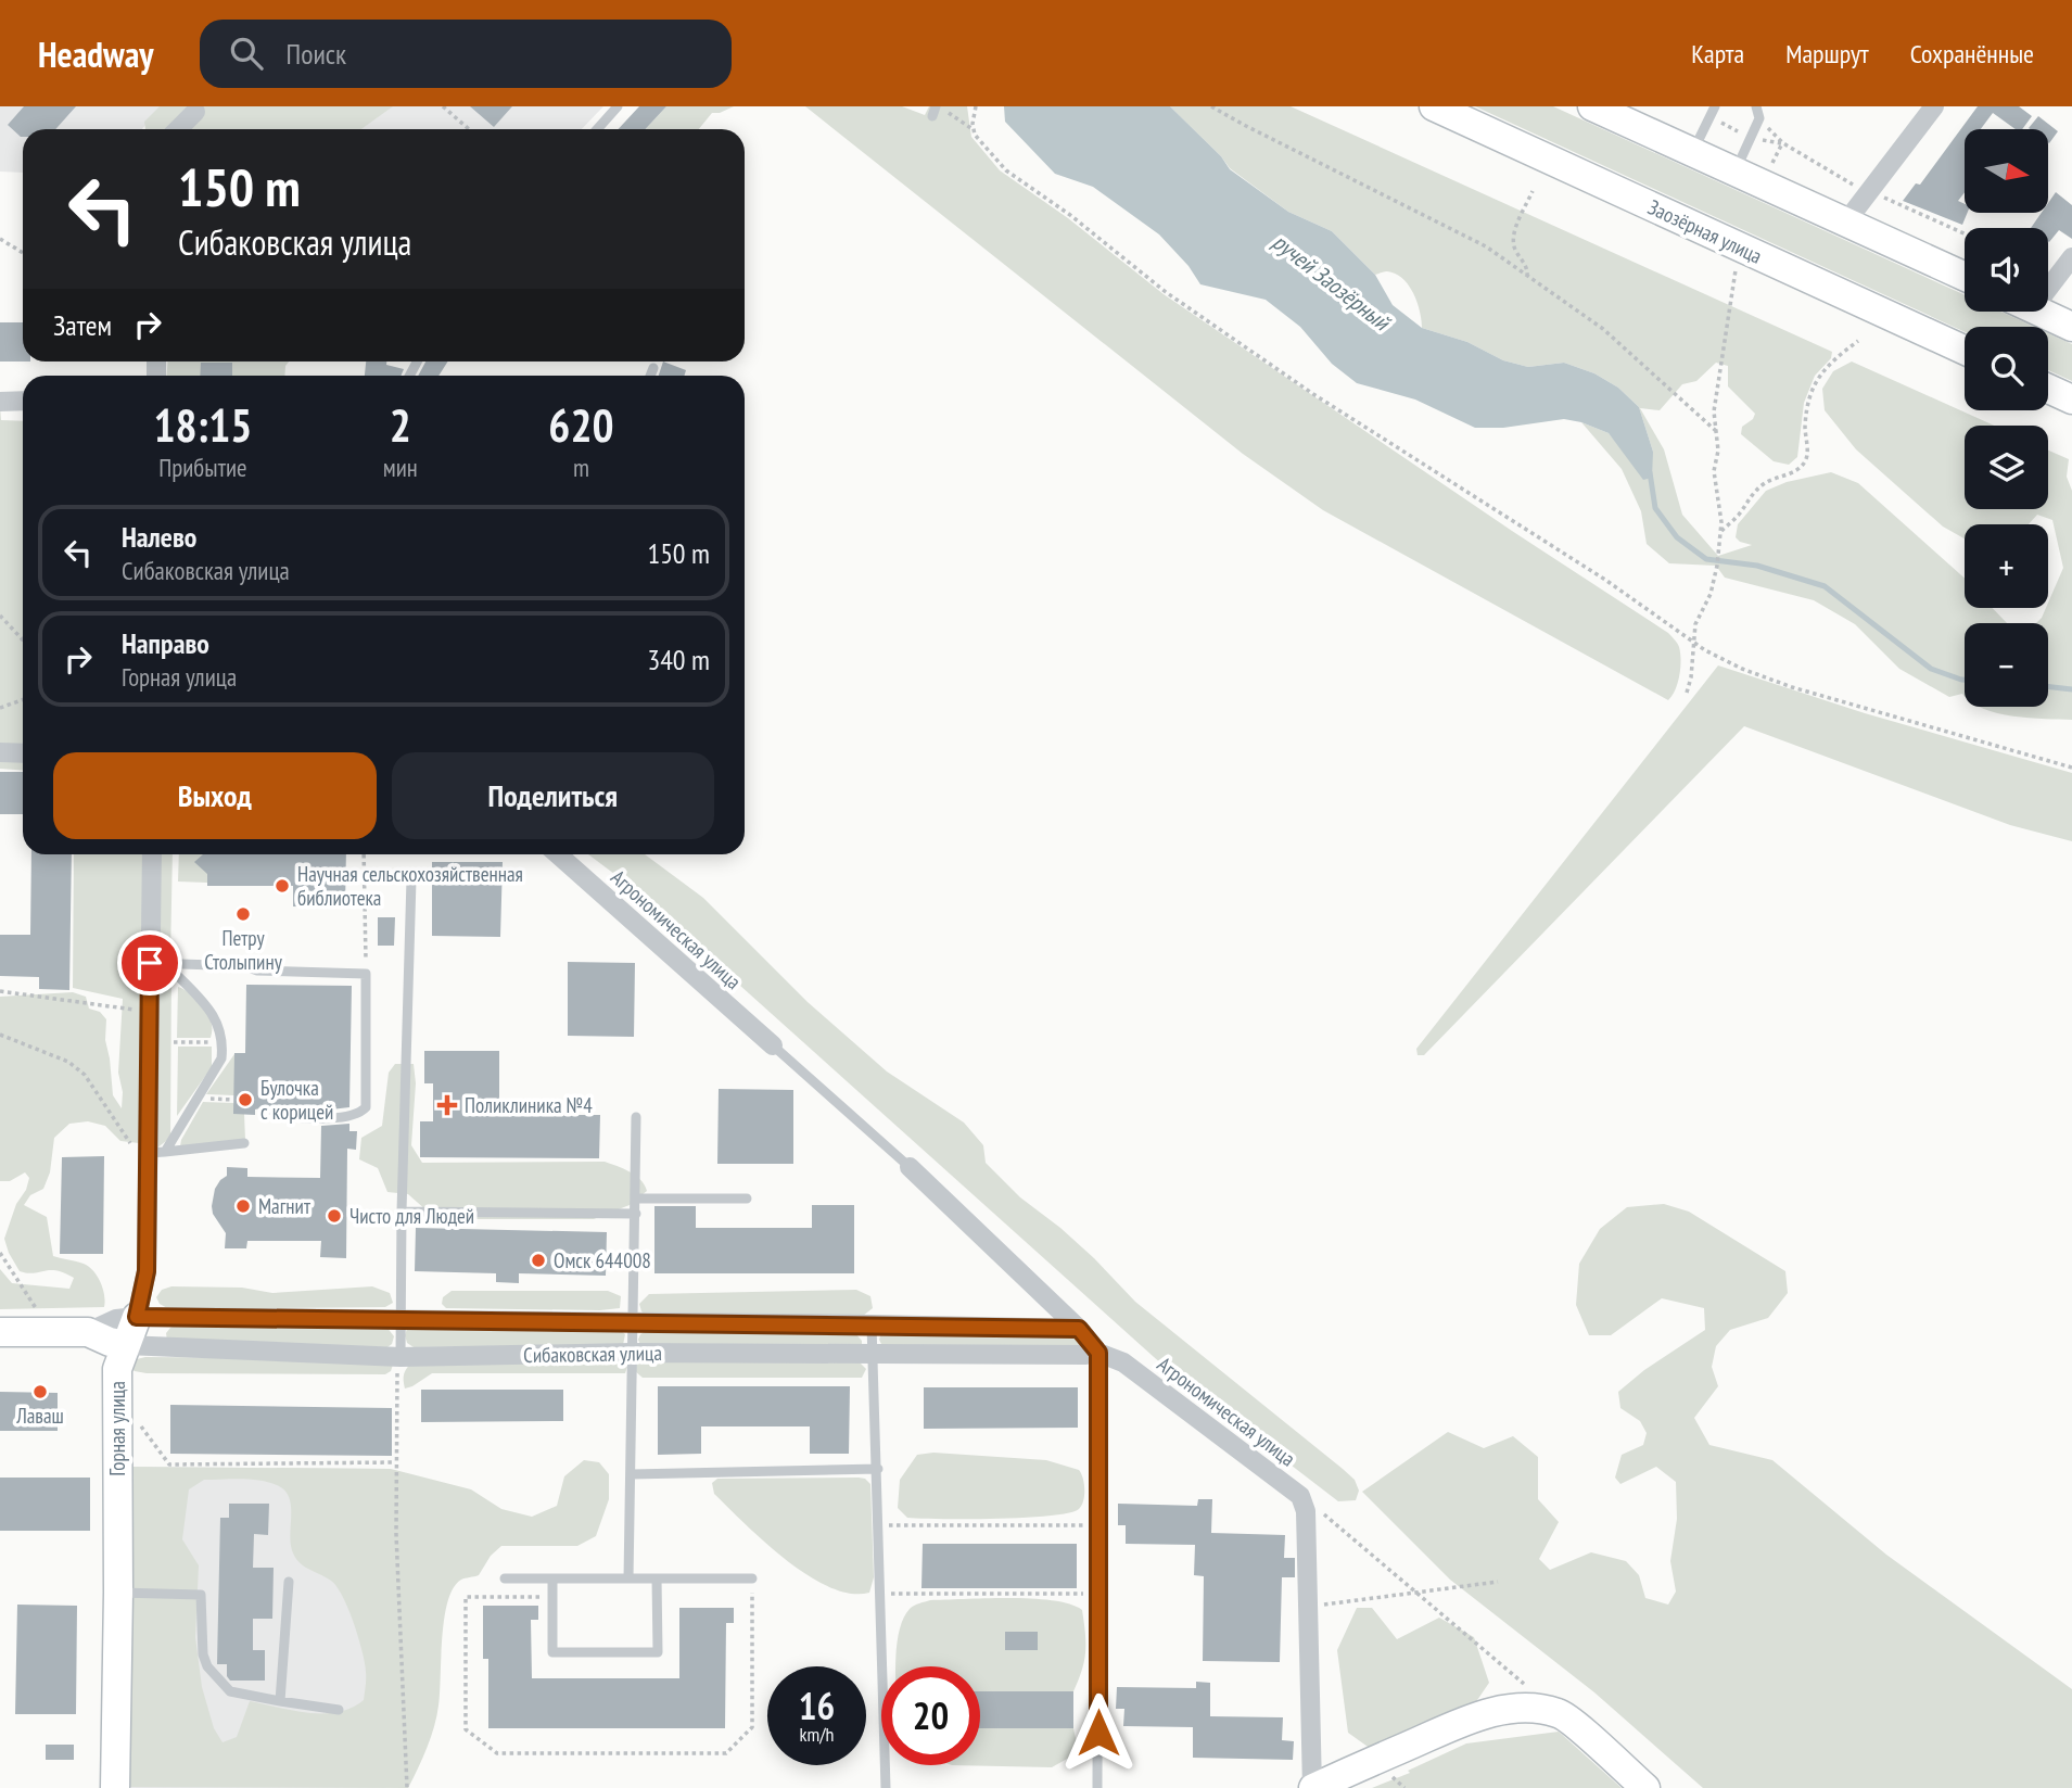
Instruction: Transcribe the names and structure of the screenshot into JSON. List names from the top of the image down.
{
  "streets": {
    "main road": ["Заозёрная улица", "Сибаковская улица", "Горная улица"],
    "street": ["Агрономическая улица"]
  },
  "crossings": [
    ["Агрономическая улица", "Сибаковская улица"],
    ["Сибаковская улица", "Горная улица"]
  ],
  "water": ["ручей Заозёрный"],
  "places": {
    "other": [
      "Научная сельскохозяйственная библиотека",
      "Петру Столыпину",
      "Булочка с корицей",
      "Магнит",
      "Чисто для Людей",
      "Омск 644008",
      "Лаваш"
    ],
    "health": ["Поликлиника №4"]
  },
  "north": "right",
  "page": {
    "header": "Headway",
    "search": "Поиск",
    "nav": ["Карта", "Маршрут", "Сохранённые"],
    "map_buttons": ["+", "−"],
    "turn": ["150 m", "Сибаковская улица"],
    "then": "Затем",
    "eta": [
      "18:15",
      "Прибытие",
      "2",
      "мин",
      "620",
      "m"
    ],
    "list": [
      {
        "name": "Налево",
        "note": "Сибаковская улица",
        "value": "150 m"
      },
      {
        "name": "Направо",
        "note": "Горная улица",
        "value": "340 m"
      }
    ],
    "buttons": ["Выход", "Поделиться"],
    "speed": "16 km/h",
    "limit": "20"
  }
}
